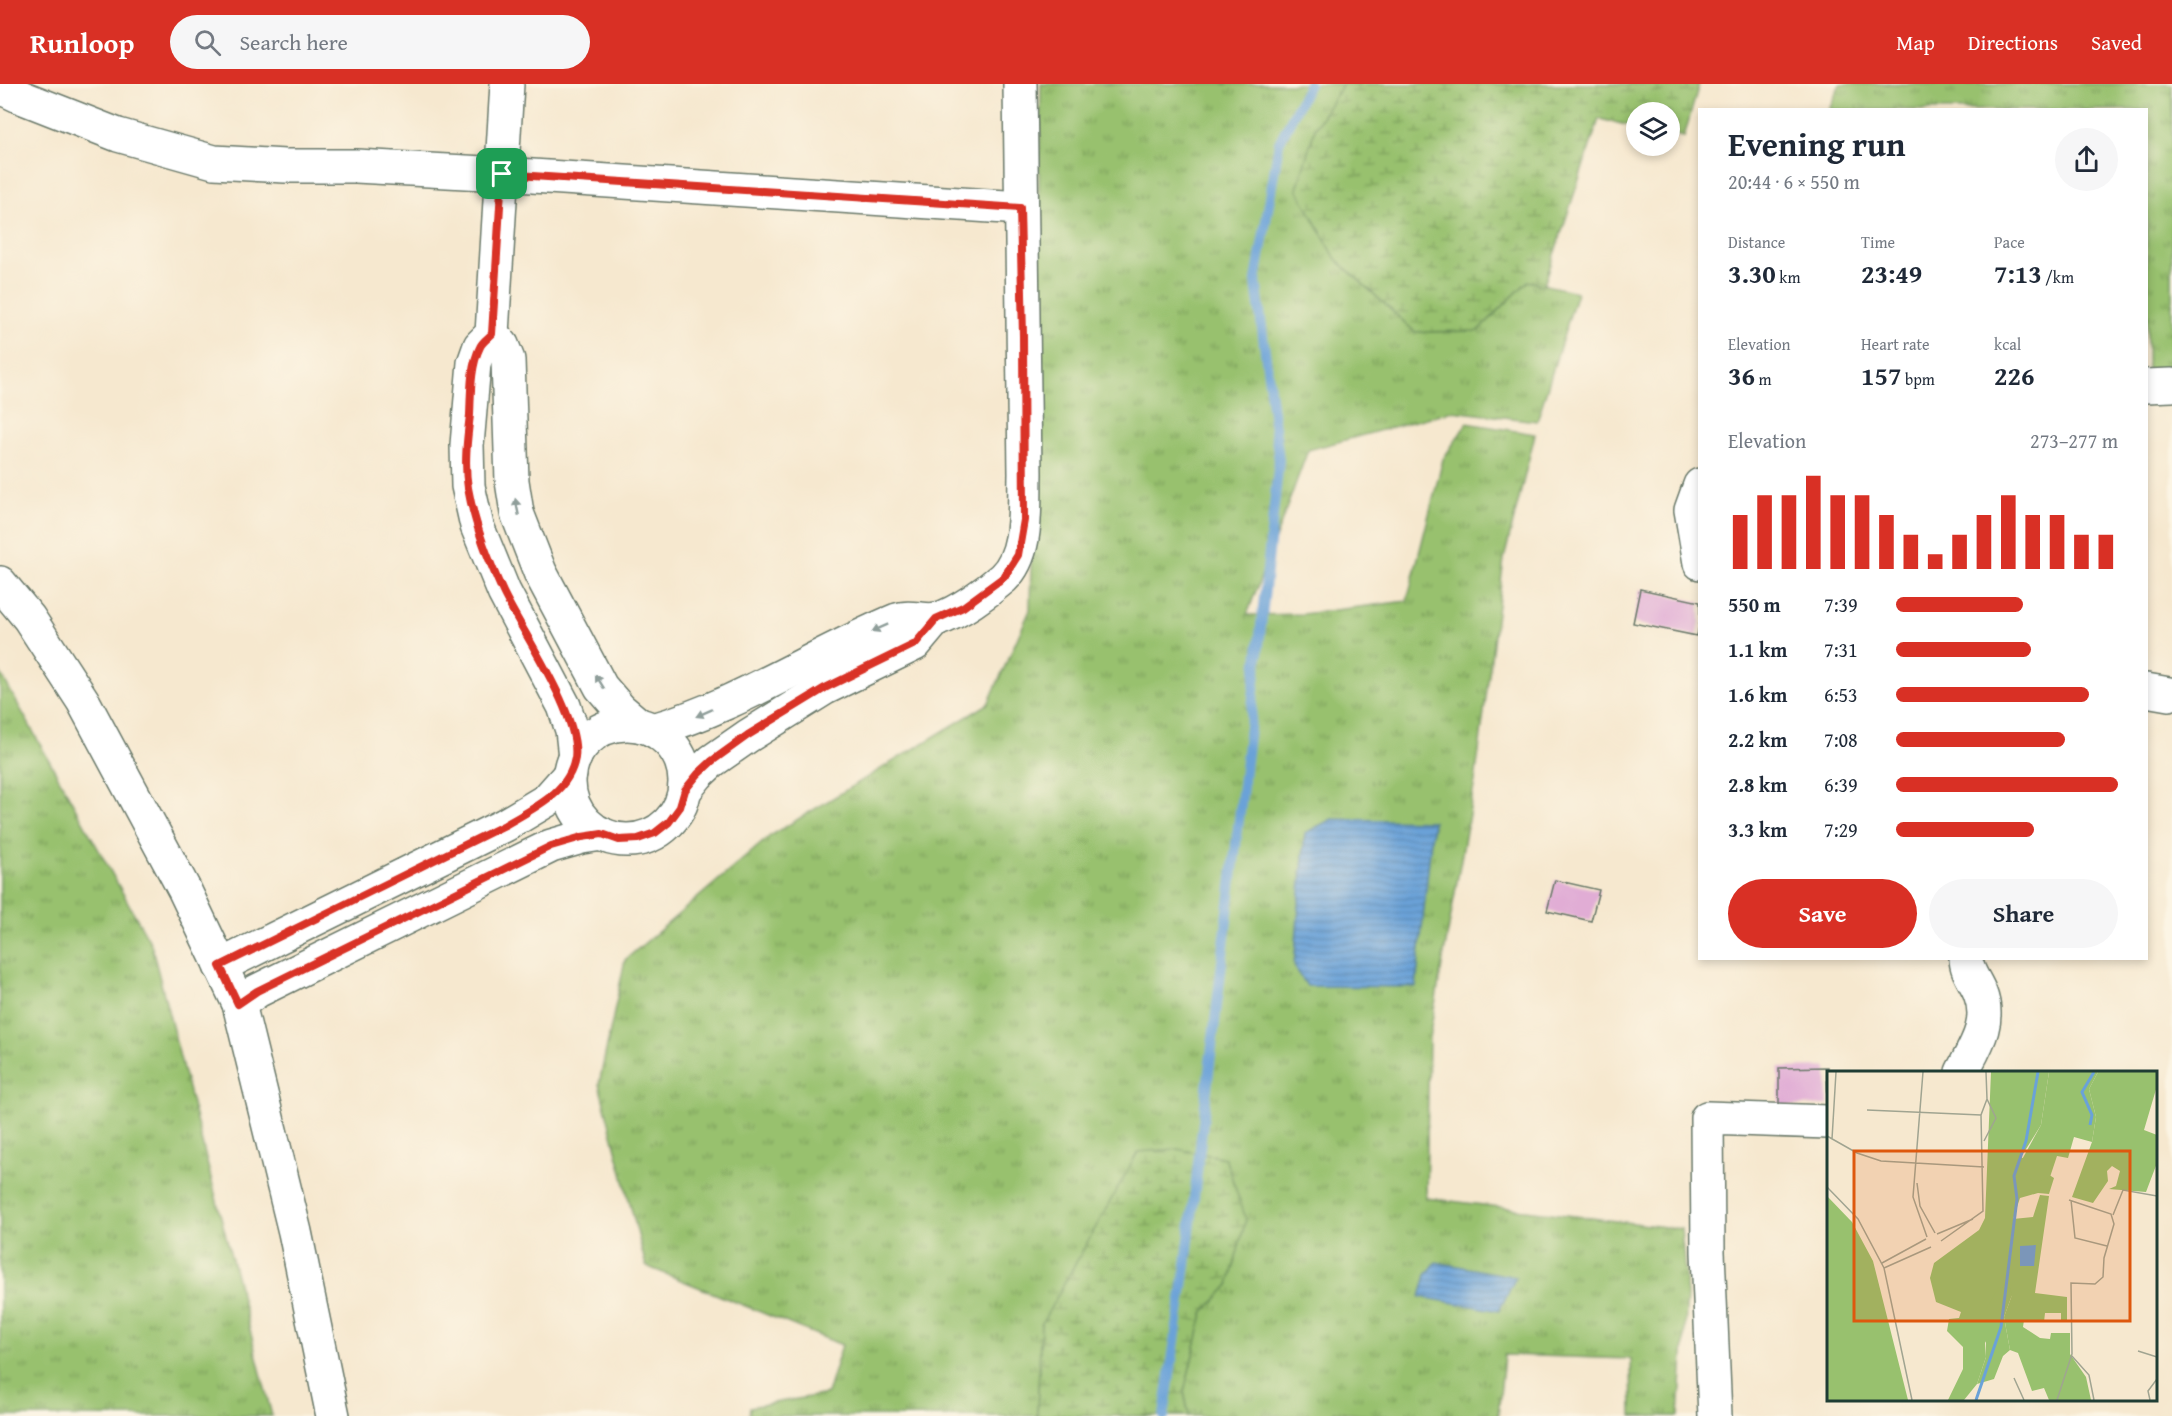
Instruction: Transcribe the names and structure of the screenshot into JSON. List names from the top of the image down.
{
  "page": {
    "header": "Runloop",
    "search": "Search here",
    "nav": ["Map", "Directions", "Saved"],
    "heading": ["Evening run", "20:44 · 6 × 550 m"],
    "stats": [
      ["Distance", "3.30 km"],
      ["Time", "23:49"],
      ["Pace", "7:13 /km"],
      ["Elevation", "36 m"],
      ["Heart rate", "157 bpm"],
      ["kcal", "226"]
    ],
    "chart": ["Elevation", "273–277 m"],
    "list": [
      {
        "name": "550 m",
        "note": "7:39"
      },
      {
        "name": "1.1 km",
        "note": "7:31"
      },
      {
        "name": "1.6 km",
        "note": "6:53"
      },
      {
        "name": "2.2 km",
        "note": "7:08"
      },
      {
        "name": "2.8 km",
        "note": "6:39"
      },
      {
        "name": "3.3 km",
        "note": "7:29"
      }
    ],
    "buttons": ["Save", "Share"]
  }
}
